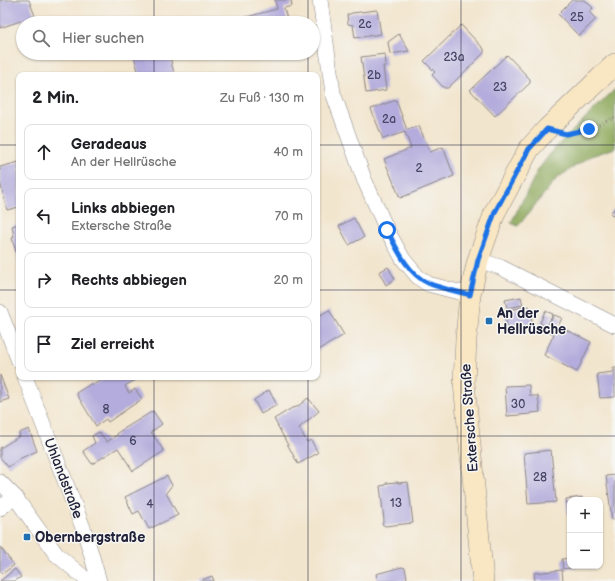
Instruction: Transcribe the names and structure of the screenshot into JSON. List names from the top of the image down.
{
  "streets": {
    "main road": ["Extersche Straße"],
    "street": ["Uhlandstraße"]
  },
  "places": {
    "transit": ["An der Hellrüsche", "Obernbergstraße"]
  },
  "house_numbers": [
    "25",
    "2c",
    "23a",
    "2b",
    "23",
    "2a",
    "2",
    "30",
    "8",
    "6",
    "28",
    "13",
    "4"
  ],
  "page": {
    "search": "Hier suchen",
    "heading": ["2 Min.", "Zu Fuß · 130 m"],
    "list": [
      ["Geradeaus", "An der Hellrüsche", "40 m"],
      ["Links abbiegen", "Extersche Straße", "70 m"],
      ["Rechts abbiegen", "20 m"],
      "Ziel erreicht"
    ],
    "map_buttons": ["+", "−"]
  }
}
